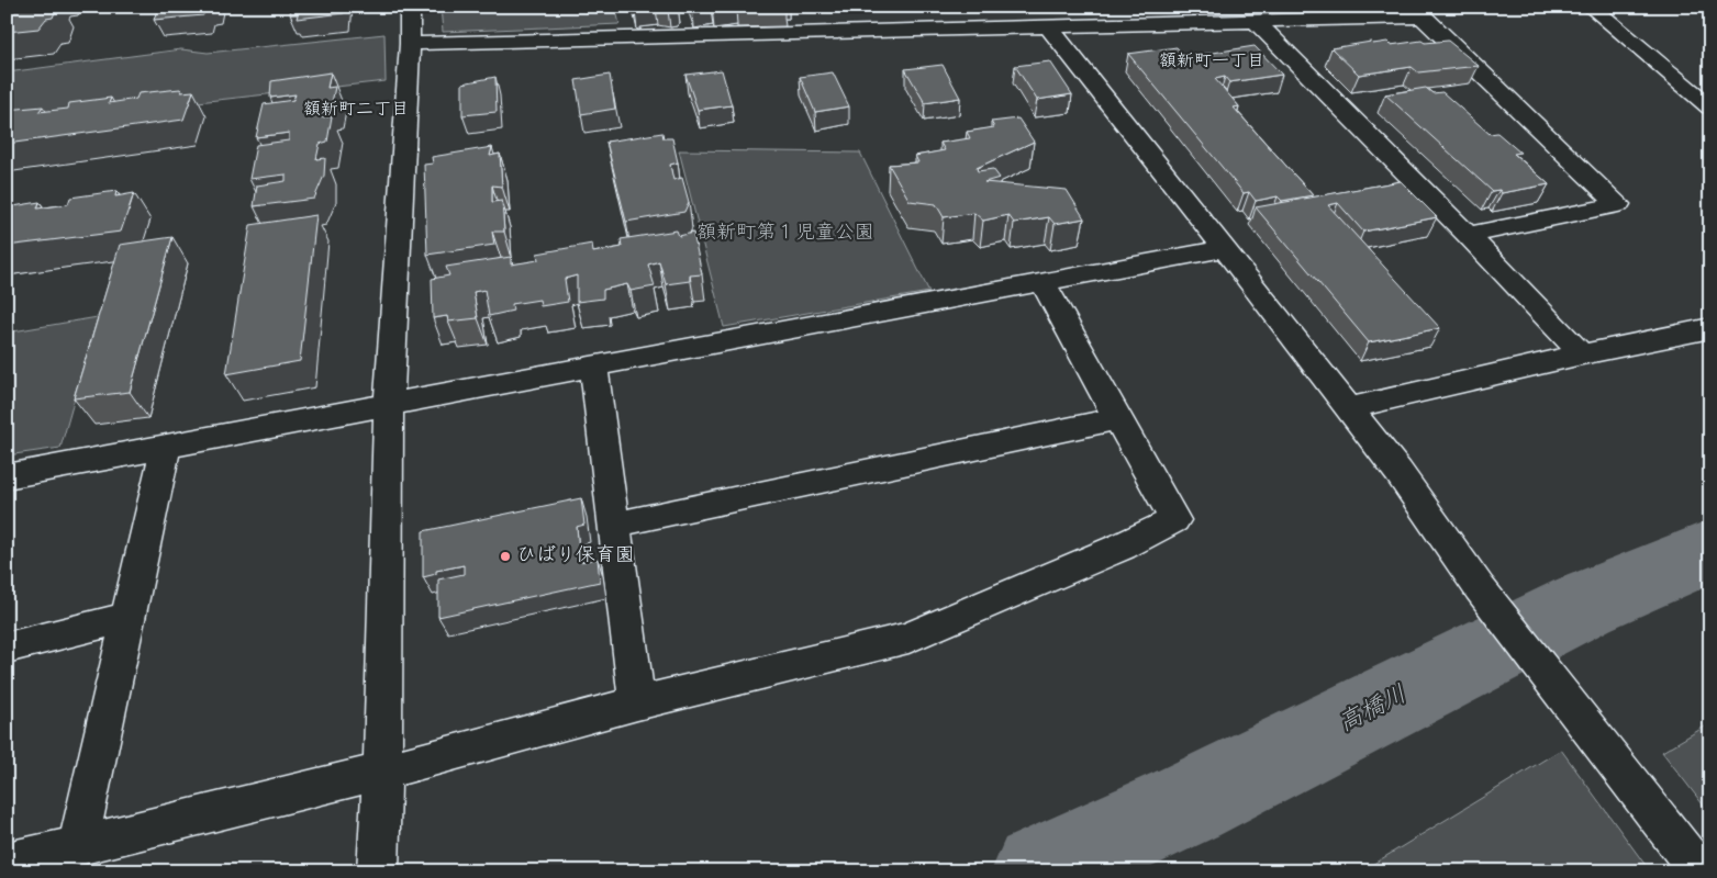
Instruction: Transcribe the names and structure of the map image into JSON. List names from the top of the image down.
{
  "districts": ["額新町一丁目", "額新町二丁目"],
  "water": ["高橋川"],
  "parks": ["額新町第１児童公園"],
  "places": ["ひばり保育園"]
}
